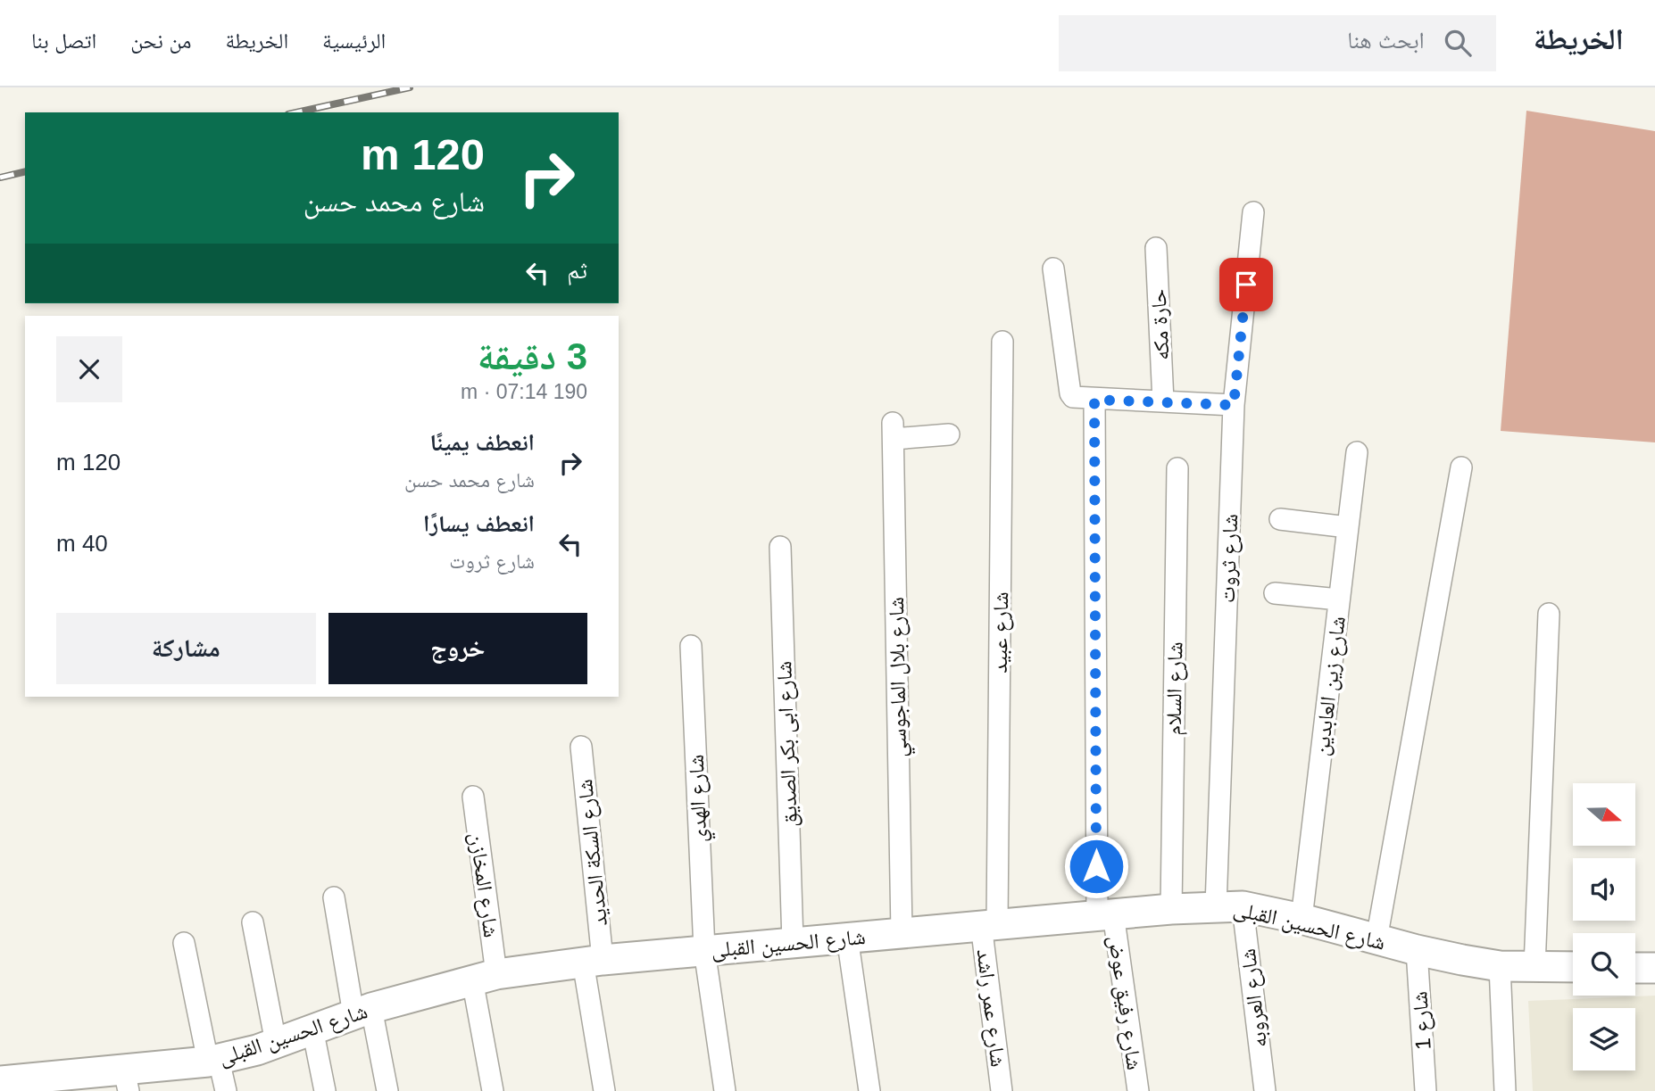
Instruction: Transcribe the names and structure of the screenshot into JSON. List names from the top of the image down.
{
  "streets": {
    "main road": ["شارع الحسين القبلى"],
    "street": [
      "حارة مكه",
      "شارع ثروت",
      "شارع عبيد",
      "شارع بلال الماجوسي",
      "شارع زين العابدين",
      "شارع السلام",
      "شارع ابى بكر الصديق",
      "شارع الهدي",
      "شارع السكة الحديد",
      "شارع المخازن",
      "شارع العروبه",
      "شارع رفيق عوض",
      "شارع عمر راشد",
      "شارع 1"
    ]
  },
  "crossings": [
    ["شارع ثروت", "شارع الحسين القبلى"],
    ["شارع ثروت", "شارع العروبه"],
    ["شارع عبيد", "شارع الحسين القبلى"],
    ["شارع عبيد", "شارع عمر راشد"],
    ["شارع بلال الماجوسي", "شارع الحسين القبلى"],
    ["شارع زين العابدين", "شارع الحسين القبلى"],
    ["شارع السلام", "شارع الحسين القبلى"],
    ["شارع ابى بكر الصديق", "شارع الحسين القبلى"],
    ["شارع الهدي", "شارع الحسين القبلى"],
    ["شارع السكة الحديد", "شارع الحسين القبلى"],
    ["شارع المخازن", "شارع الحسين القبلى"],
    ["شارع الحسين القبلى", "شارع العروبه"],
    ["شارع الحسين القبلى", "شارع رفيق عوض"],
    ["شارع الحسين القبلى", "شارع عمر راشد"],
    ["شارع الحسين القبلى", "شارع 1"]
  ],
  "north": "right",
  "page": {
    "header": "الخريطة",
    "search": "ابحث هنا",
    "nav": [
      "الرئيسية",
      "الخريطة",
      "من نحن",
      "اتصل بنا"
    ],
    "turn": ["120 m", "شارع محمد حسن"],
    "then": "ثم",
    "heading": ["3 دقيقة", "190 m · 07:14"],
    "list": [
      {
        "name": "انعطف يمينًا",
        "note": "شارع محمد حسن",
        "value": "120 m"
      },
      {
        "name": "انعطف يسارًا",
        "note": "شارع ثروت",
        "value": "40 m"
      }
    ],
    "buttons": ["خروج", "مشاركة"]
  }
}
